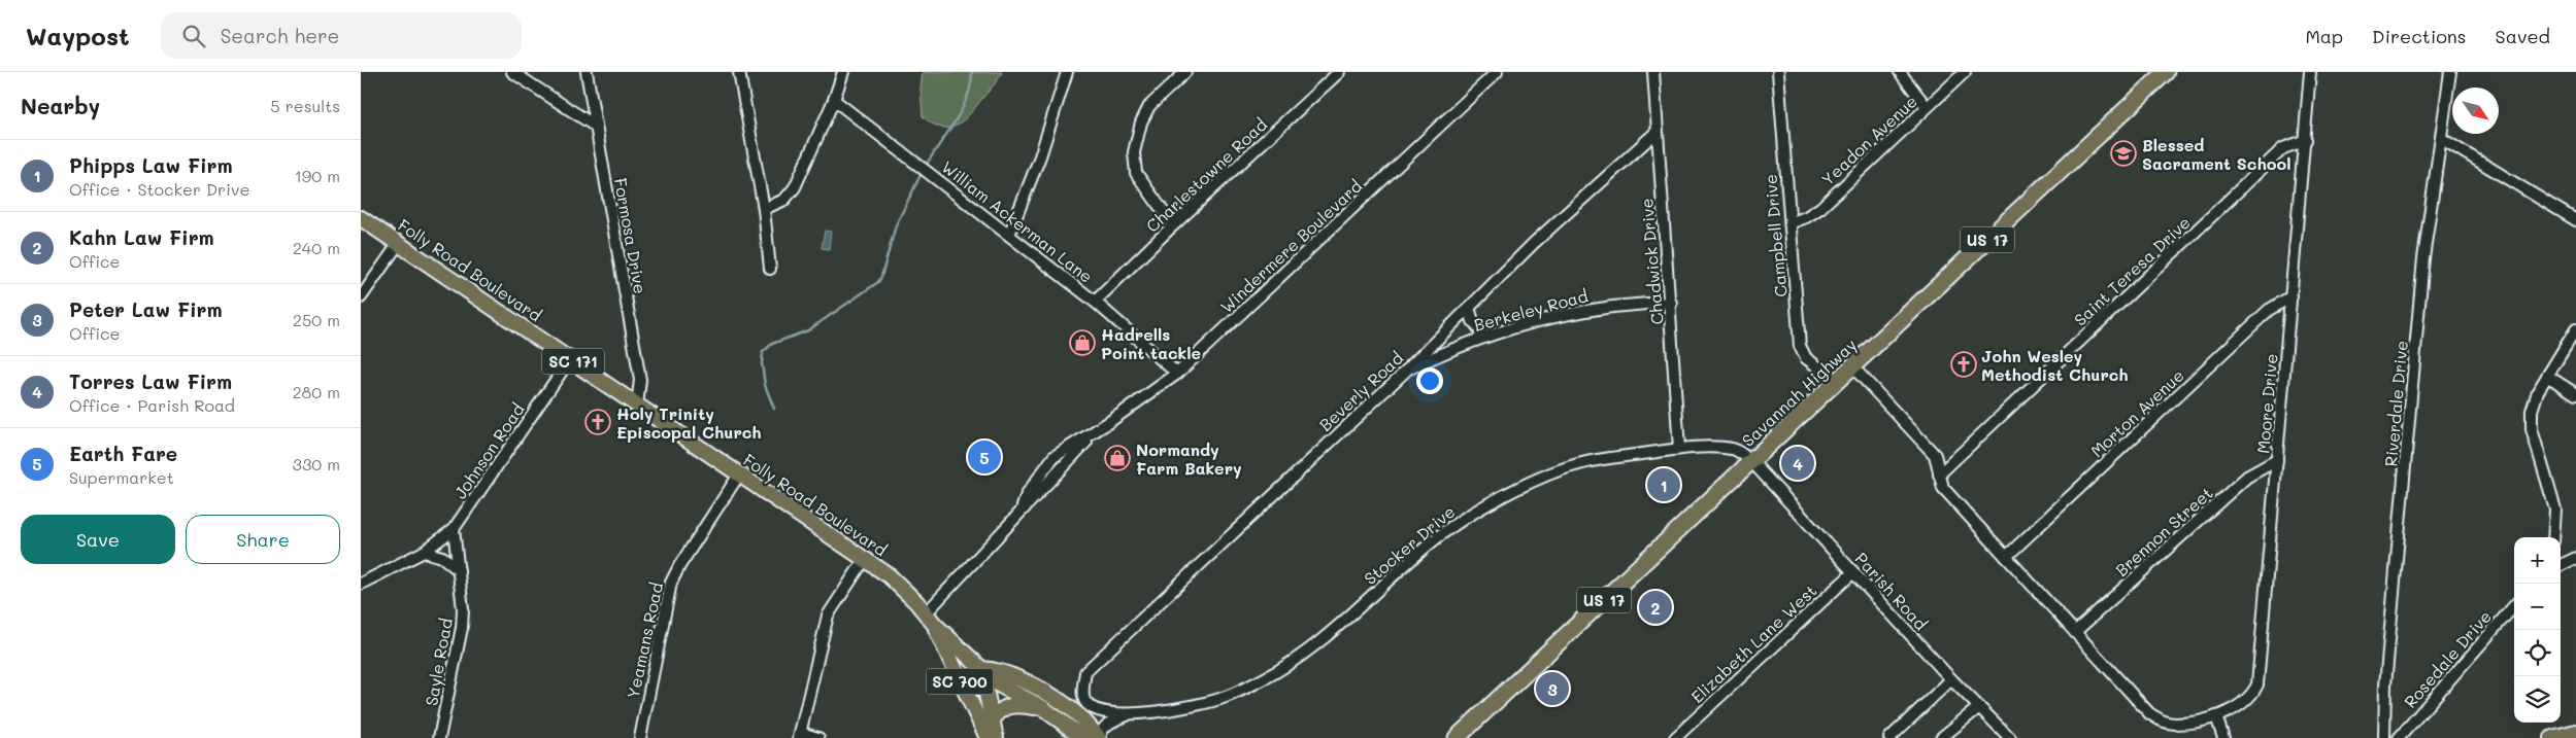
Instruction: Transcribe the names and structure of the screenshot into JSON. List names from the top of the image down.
{
  "streets": {
    "highway": ["US 17", "Savannah Highway"],
    "main road": ["Folly Road Boulevard", "SC 171", "SC 700"],
    "street": [
      "Yeadon Avenue",
      "Charlestowne Road",
      "William Ackerman Lane",
      "Formosa Drive",
      "Campbell Drive",
      "Windermere Boulevard",
      "Chadwick Drive",
      "Saint Teresa Drive",
      "Berkeley Road",
      "Beverly Road",
      "Moore Drive",
      "Riverdale Drive",
      "Morton Avenue",
      "Johnson Road",
      "Brennon Street",
      "Stocker Drive",
      "Parish Road",
      "Yeamans Road",
      "Elizabeth Lane West",
      "Rosedale Drive",
      "Sayle Road"
    ]
  },
  "crossings": [
    ["Yeadon Avenue", "Campbell Drive"],
    ["Charlestowne Road", "William Ackerman Lane"],
    ["William Ackerman Lane", "Windermere Boulevard"],
    ["Formosa Drive", "Folly Road Boulevard"],
    ["Campbell Drive", "Savannah Highway"],
    ["Windermere Boulevard", "Folly Road Boulevard"],
    ["Chadwick Drive", "Berkeley Road"],
    ["Chadwick Drive", "Beverly Road"],
    ["Chadwick Drive", "Stocker Drive"],
    ["Folly Road Boulevard", "Johnson Road"],
    ["Folly Road Boulevard", "Yeamans Road"],
    ["Folly Road Boulevard", "SC 700"],
    ["Saint Teresa Drive", "Moore Drive"],
    ["Berkeley Road", "Beverly Road"],
    ["Beverly Road", "Stocker Drive"],
    ["Savannah Highway", "Moore Drive"],
    ["Savannah Highway", "Stocker Drive"],
    ["Savannah Highway", "Parish Road"],
    ["Moore Drive", "Morton Avenue"],
    ["Moore Drive", "Brennon Street"],
    ["Johnson Road", "Sayle Road"],
    ["Stocker Drive", "Parish Road"],
    ["Parish Road", "Elizabeth Lane West"]
  ],
  "places": {
    "school or university": ["Blessed Sacrament School"],
    "shop": ["Hadrells Point tackle", "Normandy Farm Bakery"],
    "church": ["John Wesley Methodist Church", "Holy Trinity Episcopal Church"]
  },
  "north": "bottom right",
  "page": {
    "header": "Waypost",
    "search": "Search here",
    "nav": ["Map", "Directions", "Saved"],
    "heading": ["Nearby", "5 results"],
    "list": [
      {
        "mark": "1",
        "name": "Phipps Law Firm",
        "note": "Office · Stocker Drive",
        "value": "190 m"
      },
      {
        "mark": "2",
        "name": "Kahn Law Firm",
        "note": "Office",
        "value": "240 m"
      },
      {
        "mark": "3",
        "name": "Peter Law Firm",
        "note": "Office",
        "value": "250 m"
      },
      {
        "mark": "4",
        "name": "Torres Law Firm",
        "note": "Office · Parish Road",
        "value": "280 m"
      },
      {
        "mark": "5",
        "name": "Earth Fare",
        "note": "Supermarket",
        "value": "330 m"
      }
    ],
    "pins": [
      "5",
      "4",
      "1",
      "2",
      "3"
    ],
    "buttons": ["Save", "Share"],
    "map_buttons": ["+", "−"]
  }
}
